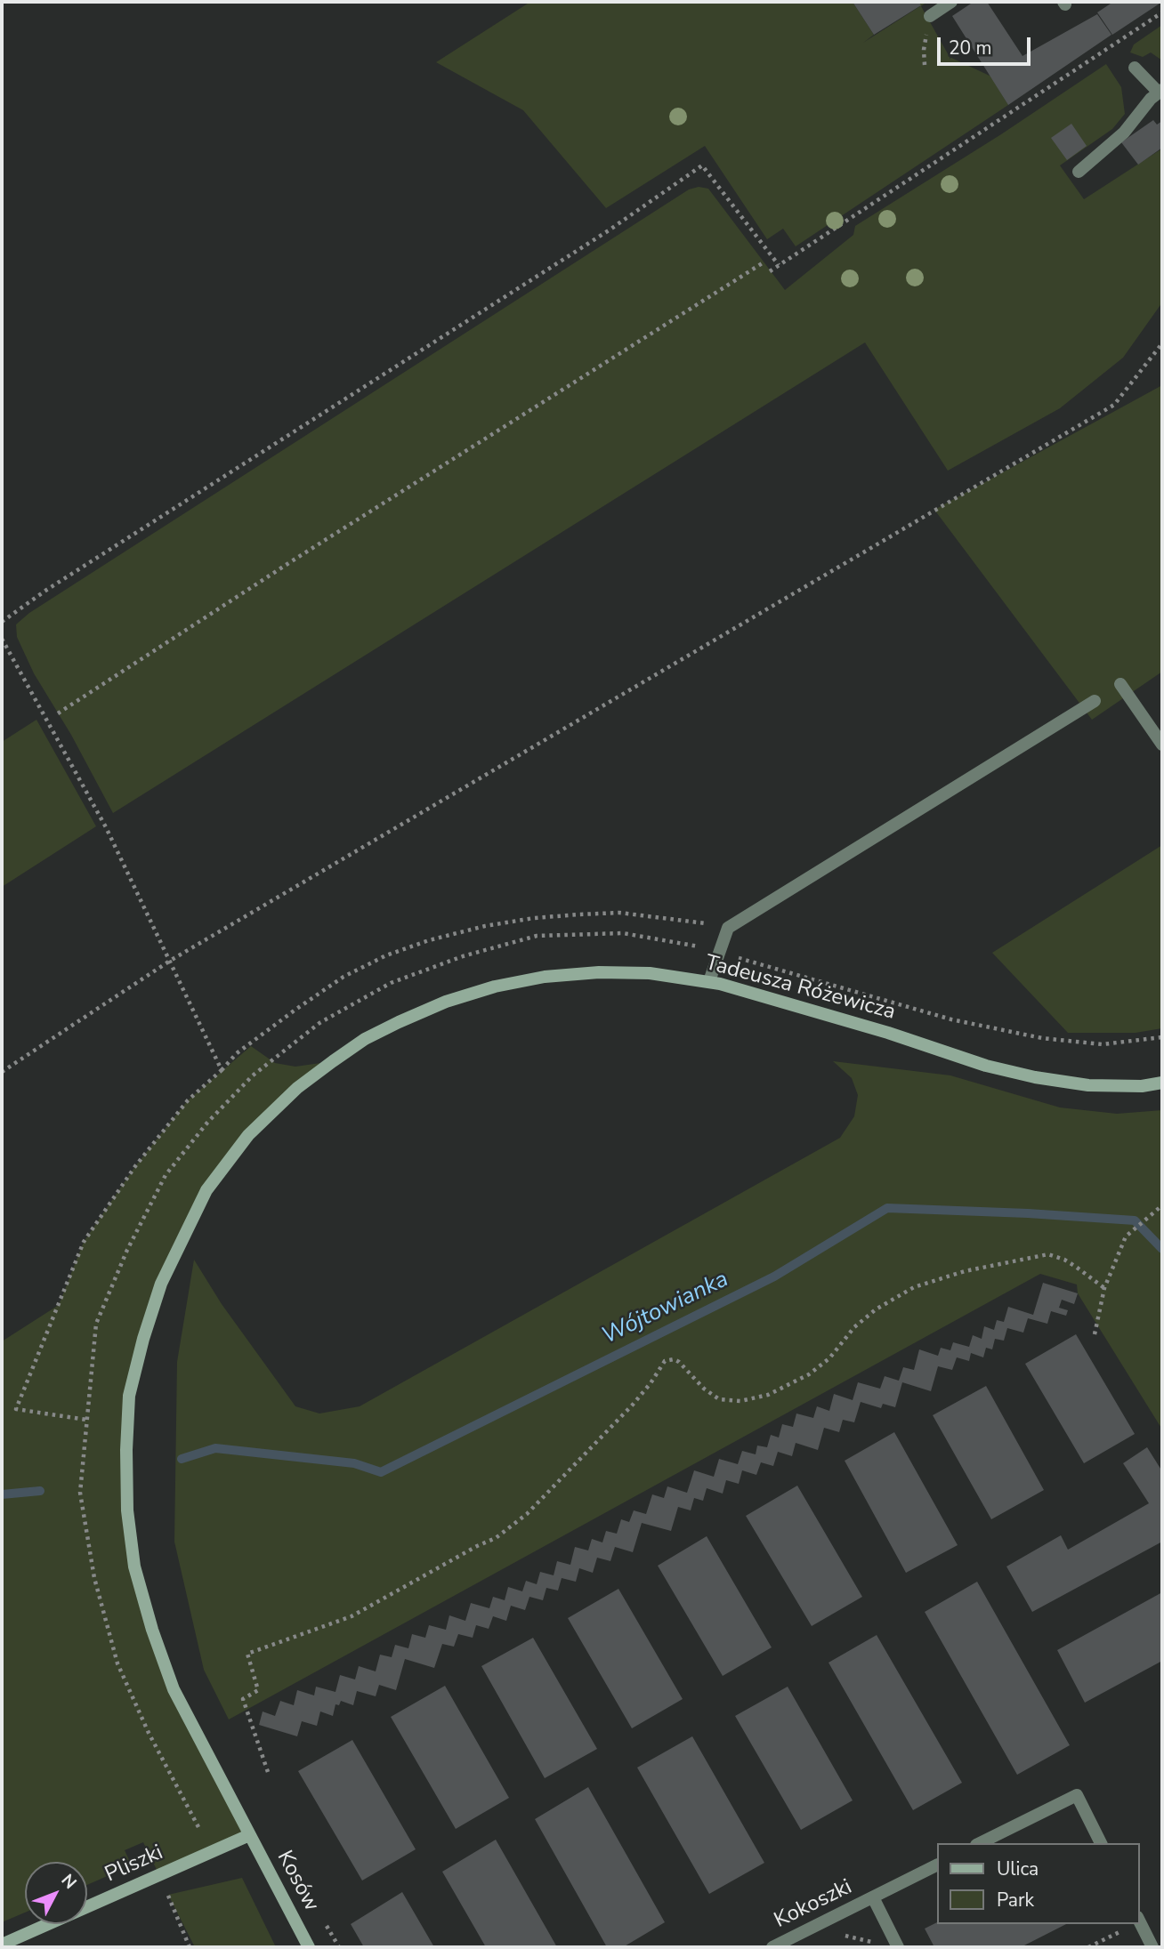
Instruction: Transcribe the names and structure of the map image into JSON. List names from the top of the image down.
{
  "streets": {
    "street": [
      "Tadeusza Różewicza",
      "Pliszki",
      "Kosów",
      "Kokoszki"
    ]
  },
  "crossings": [
    ["Tadeusza Różewicza", "Pliszki"],
    ["Tadeusza Różewicza", "Kosów"],
    ["Pliszki", "Kosów"]
  ],
  "water": ["Wójtowianka"],
  "legend": ["Ulica", "Park"],
  "scale_bar": "20 m",
  "north": "top right"
}
